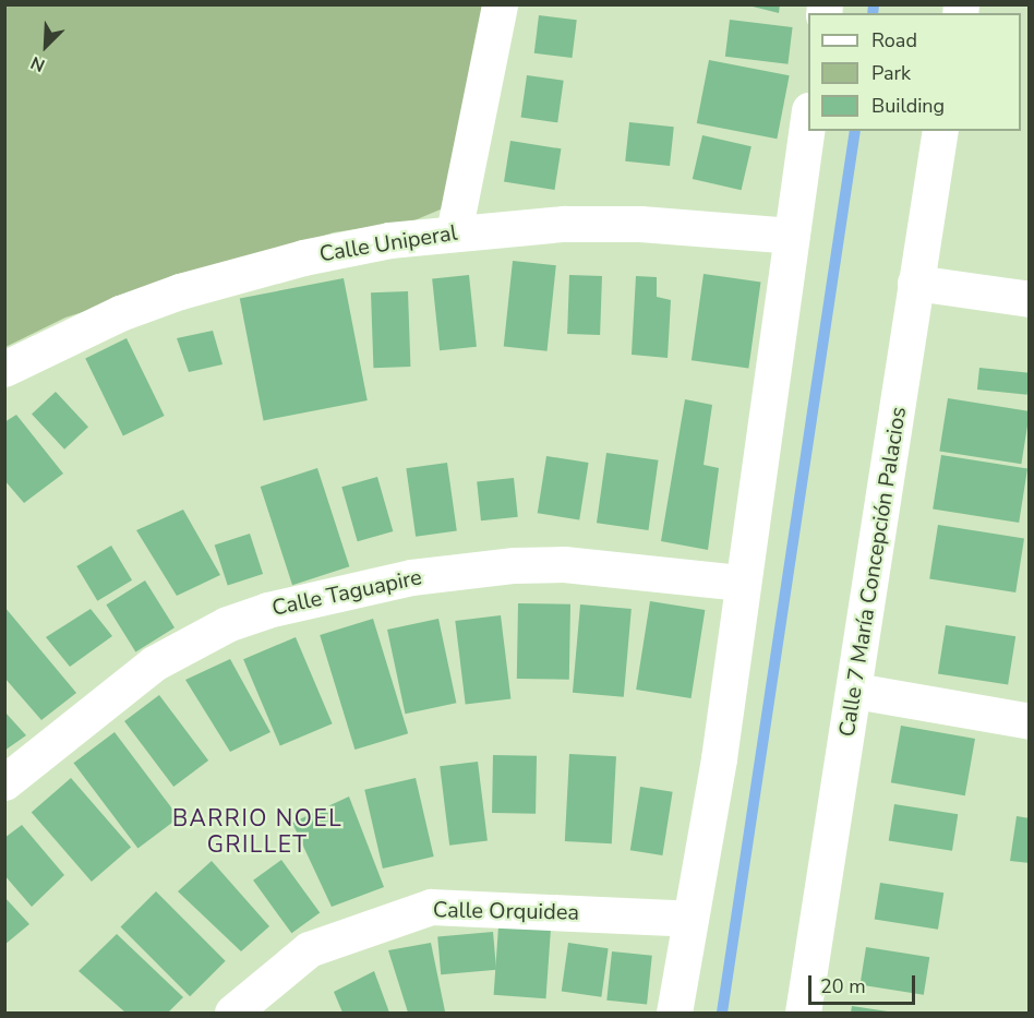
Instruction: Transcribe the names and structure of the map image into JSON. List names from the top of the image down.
{
  "streets": {
    "street": [
      "Calle Uniperal",
      "Calle 7 María Concepción Palacios",
      "Calle Taguapire",
      "Calle Orquidea"
    ]
  },
  "districts": ["BARRIO NOEL GRILLET"],
  "legend": ["Road", "Park", "Building"],
  "scale_bar": "20 m",
  "north": "bottom left"
}
